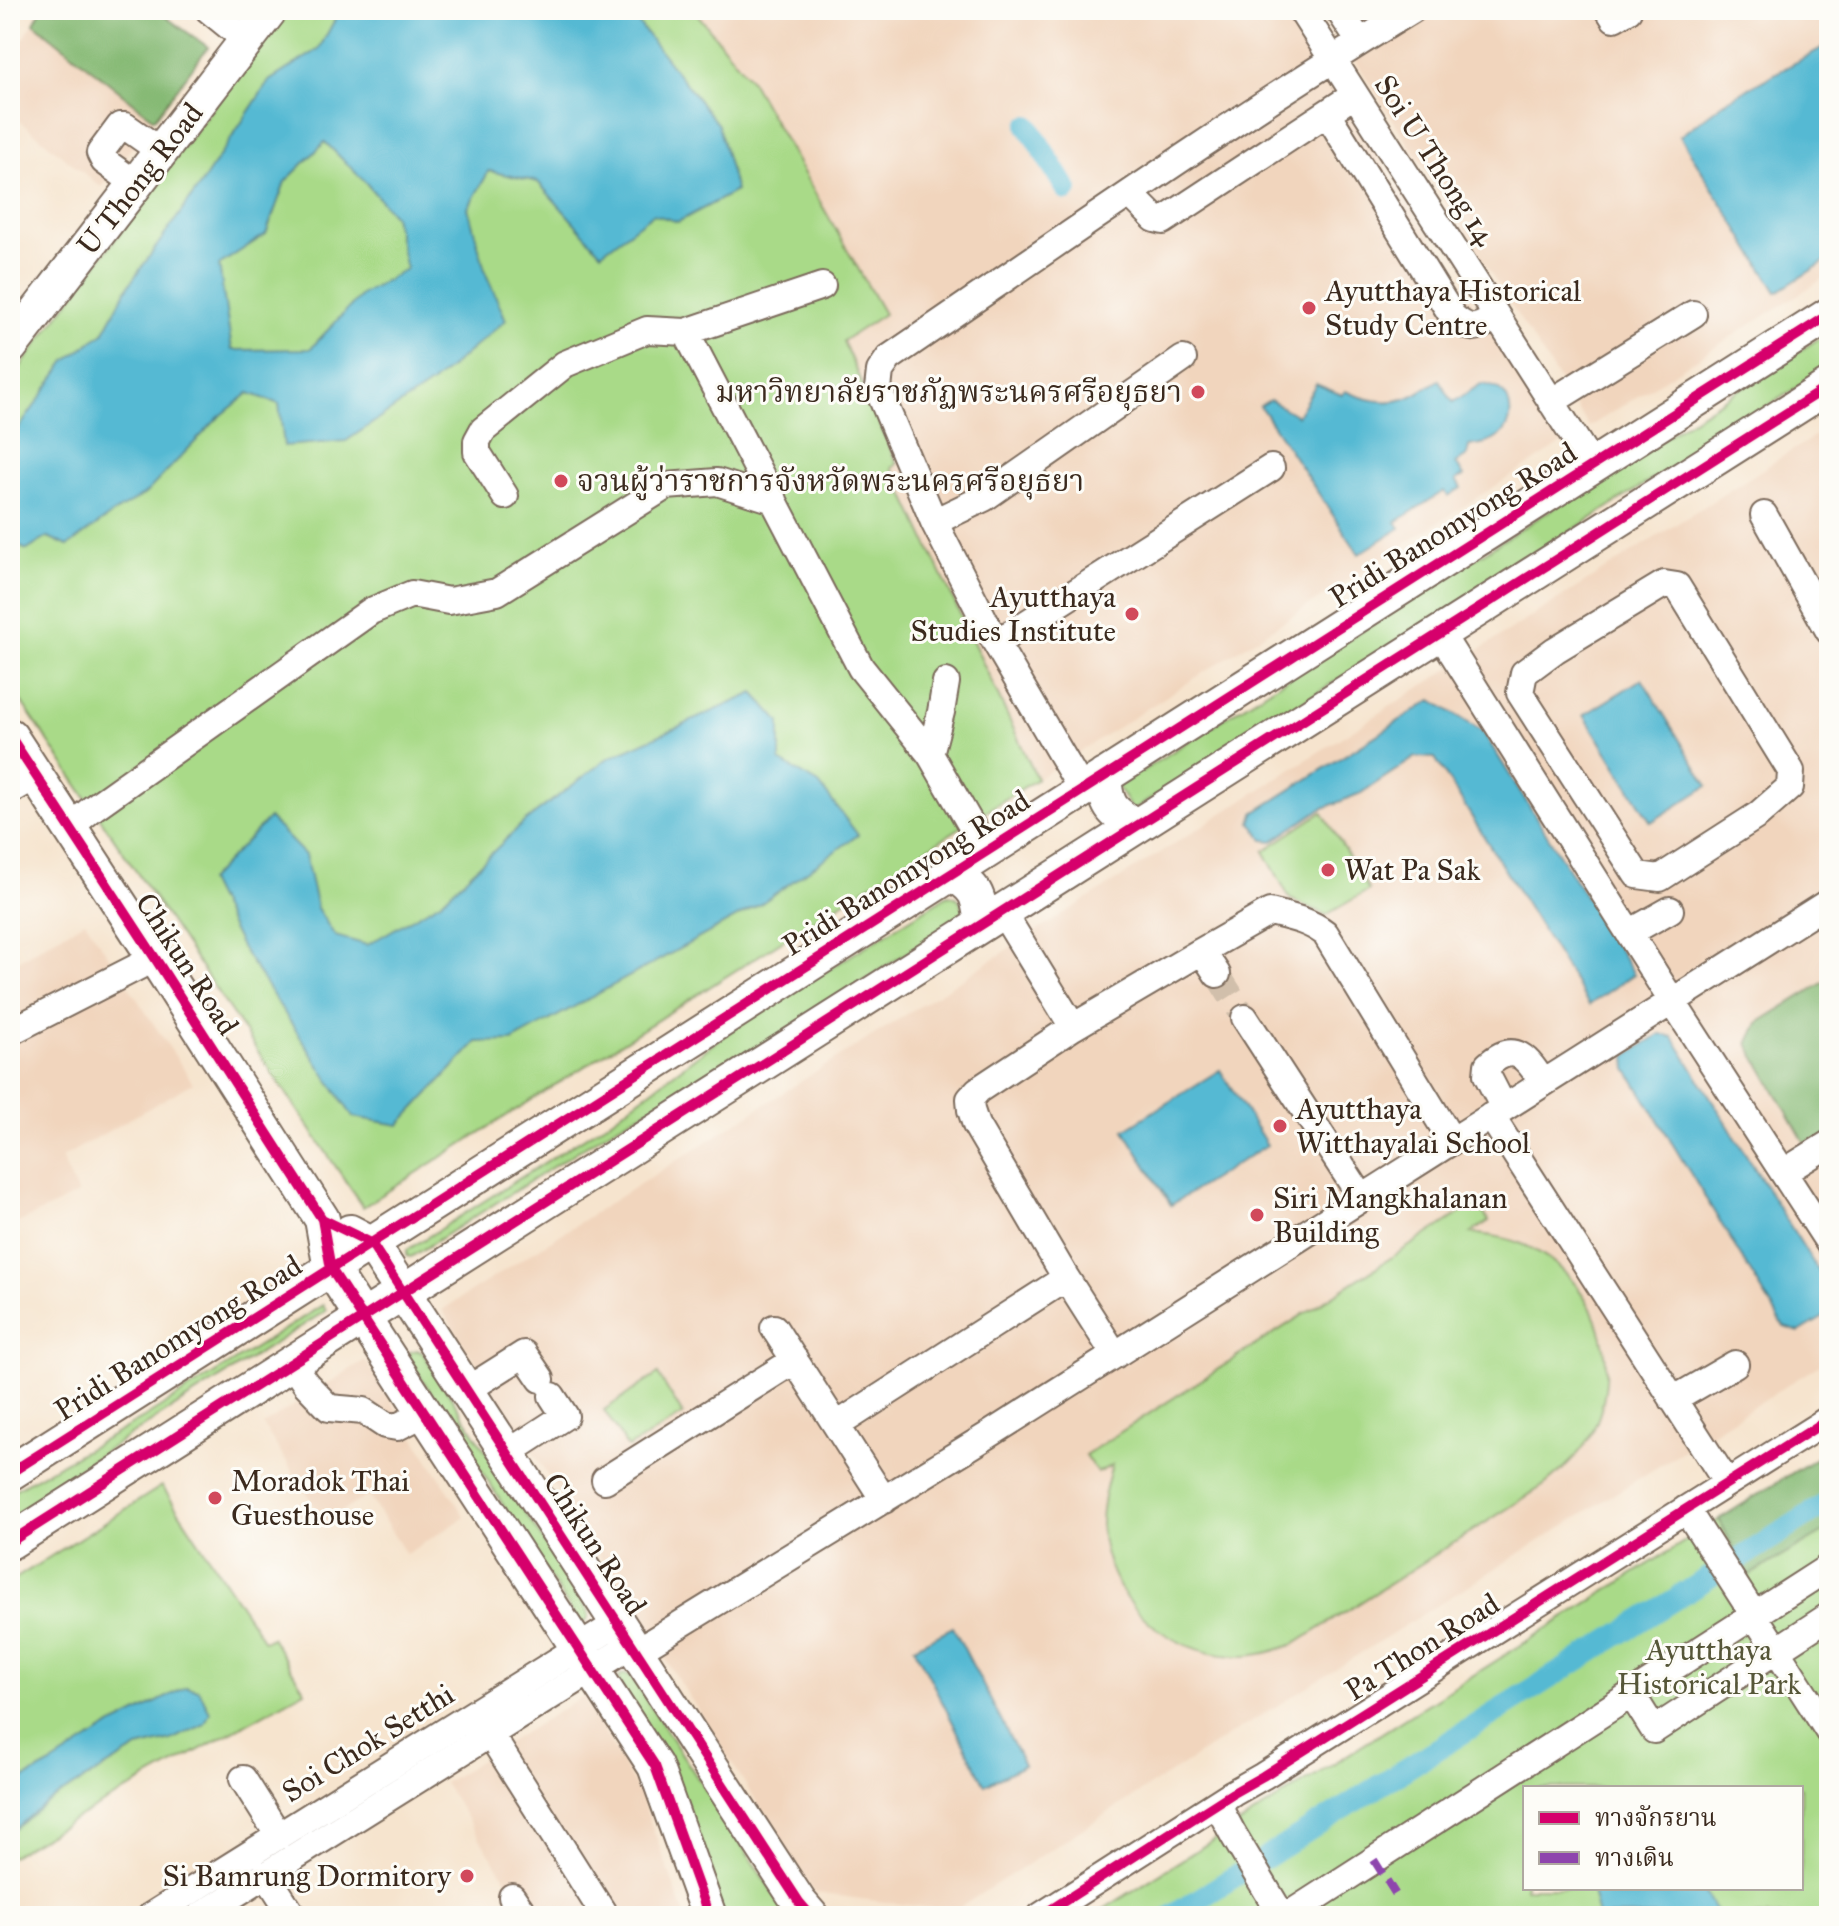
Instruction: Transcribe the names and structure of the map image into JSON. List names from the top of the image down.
{
  "streets": {
    "main road": ["U Thong Road", "Pridi Banomyong Road", "Chikun Road"],
    "street": ["Soi U Thong 14", "Pa Thon Road", "Soi Chok Setthi"]
  },
  "crossings": [
    ["Soi U Thong 14", "Pridi Banomyong Road"],
    ["Pridi Banomyong Road", "Chikun Road"],
    ["Chikun Road", "Soi Chok Setthi"]
  ],
  "parks": ["Ayutthaya Historical Park"],
  "places": [
    "Ayutthaya Historical Study Centre",
    "มหาวิทยาลัยราชภัฏพระนครศรีอยุธยา",
    "จวนผู้ว่าราชการจังหวัดพระนครศรีอยุธยา",
    "Ayutthaya Studies Institute",
    "Wat Pa Sak",
    "Ayutthaya Witthayalai School",
    "Siri Mangkhalanan Building",
    "Moradok Thai Guesthouse",
    "Si Bamrung Dormitory"
  ],
  "legend": ["ทางจักรยาน", "ทางเดิน"]
}
